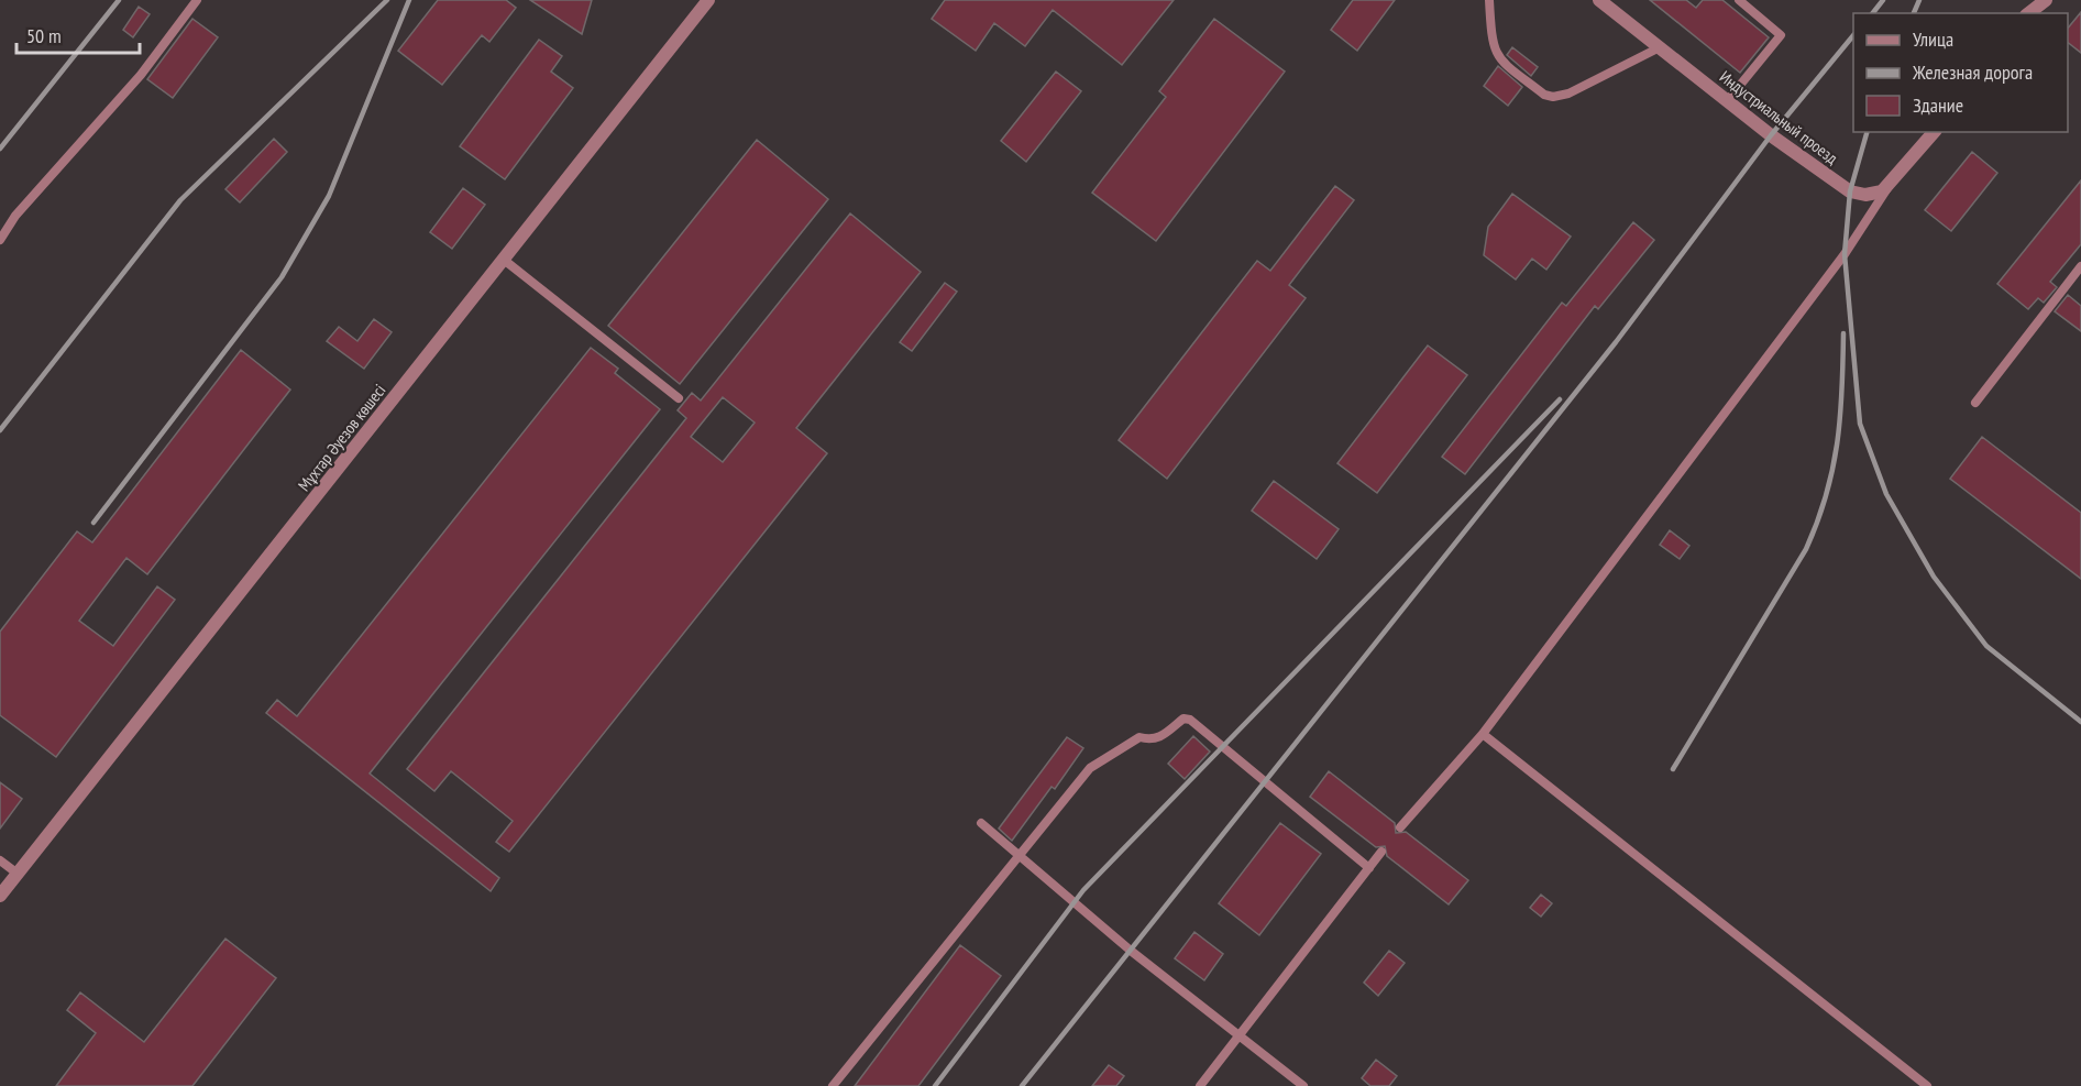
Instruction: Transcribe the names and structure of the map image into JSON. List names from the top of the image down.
{
  "streets": {
    "street": ["Индустриальный проезд", "Мұхтар Әуезов көшесі"]
  },
  "legend": ["Улица", "Железная дорога", "Здание"],
  "scale_bar": "50 m"
}
